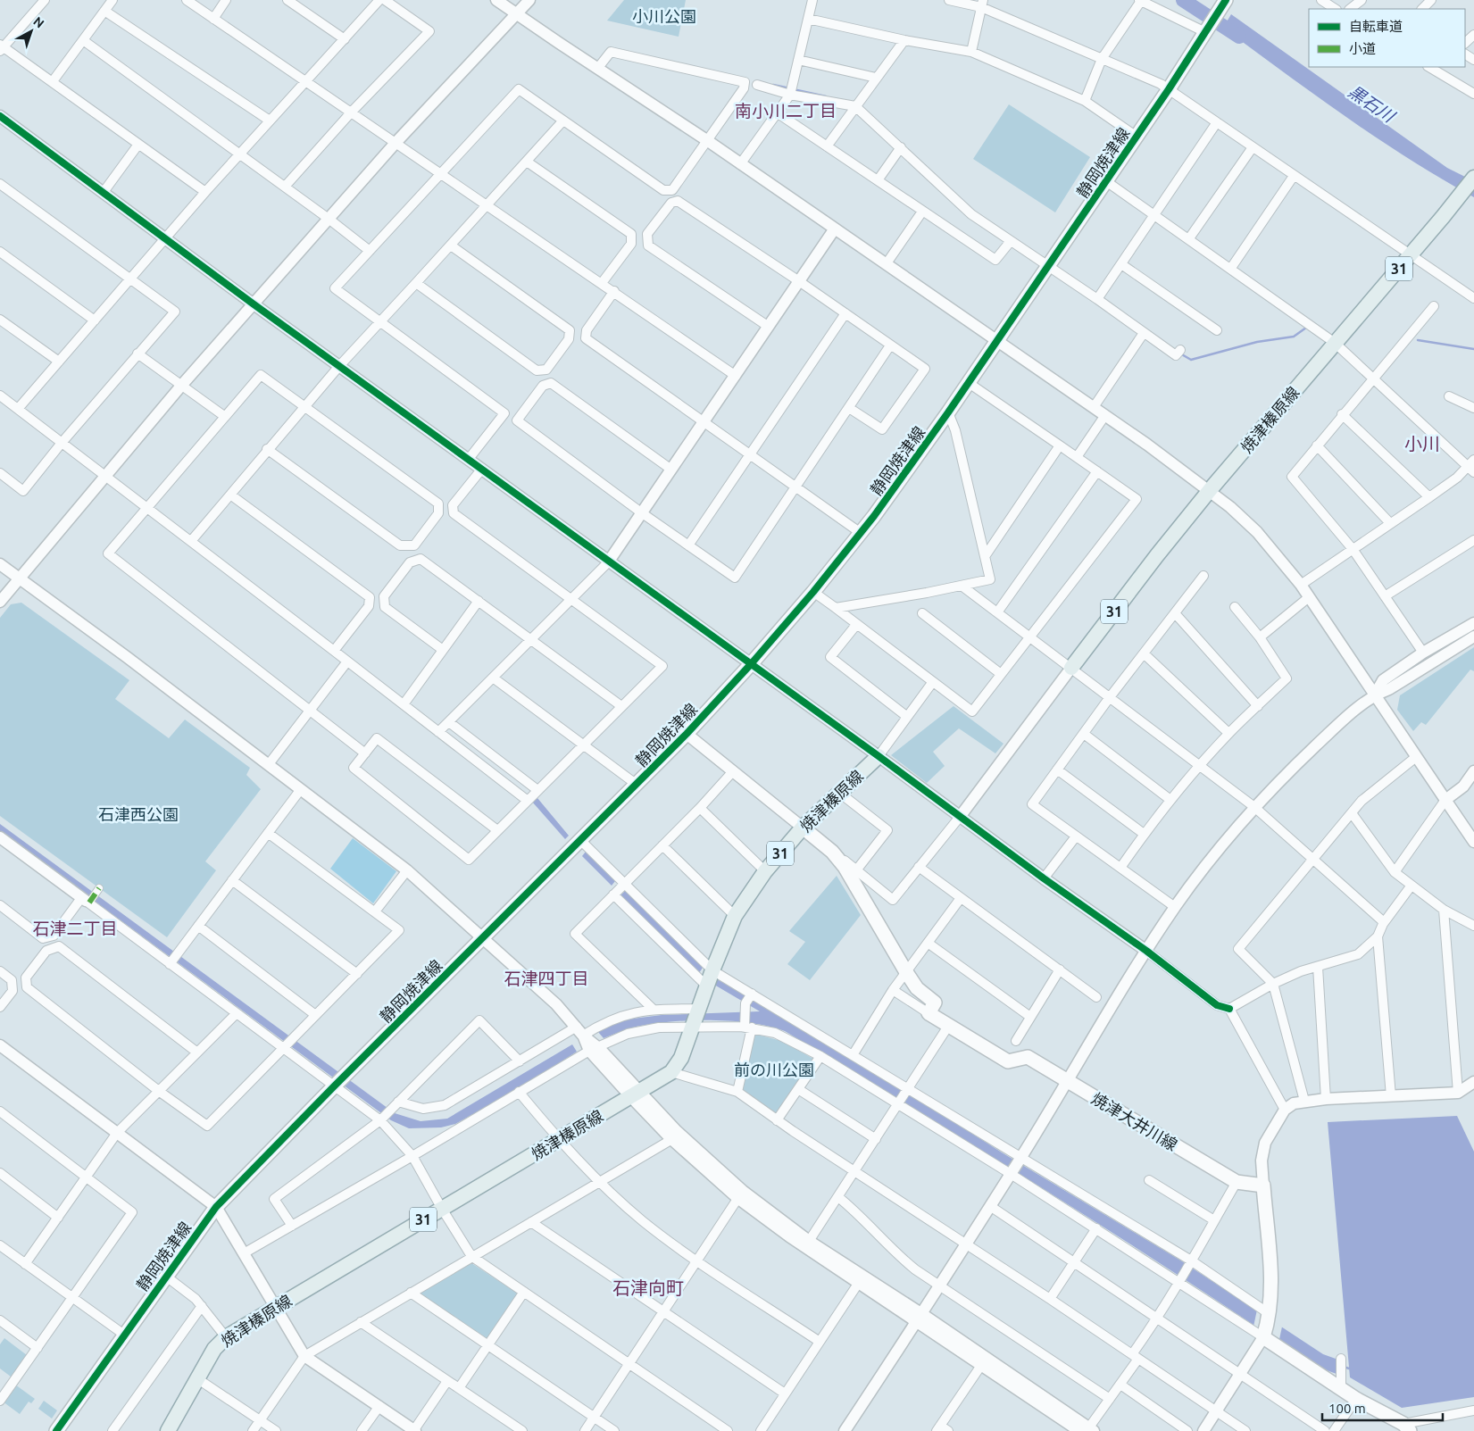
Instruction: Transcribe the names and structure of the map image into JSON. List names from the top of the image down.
{
  "streets": {
    "main road": [
      "静岡焼津線",
      "31",
      "焼津榛原線",
      "焼津大井川線"
    ]
  },
  "districts": [
    "南小川二丁目",
    "小川",
    "石津二丁目",
    "石津四丁目",
    "石津向町"
  ],
  "water": ["黒石川"],
  "parks": ["小川公園", "石津西公園", "前の川公園"],
  "legend": ["自転車道", "小道"],
  "scale_bar": "100 m",
  "north": "top right"
}
